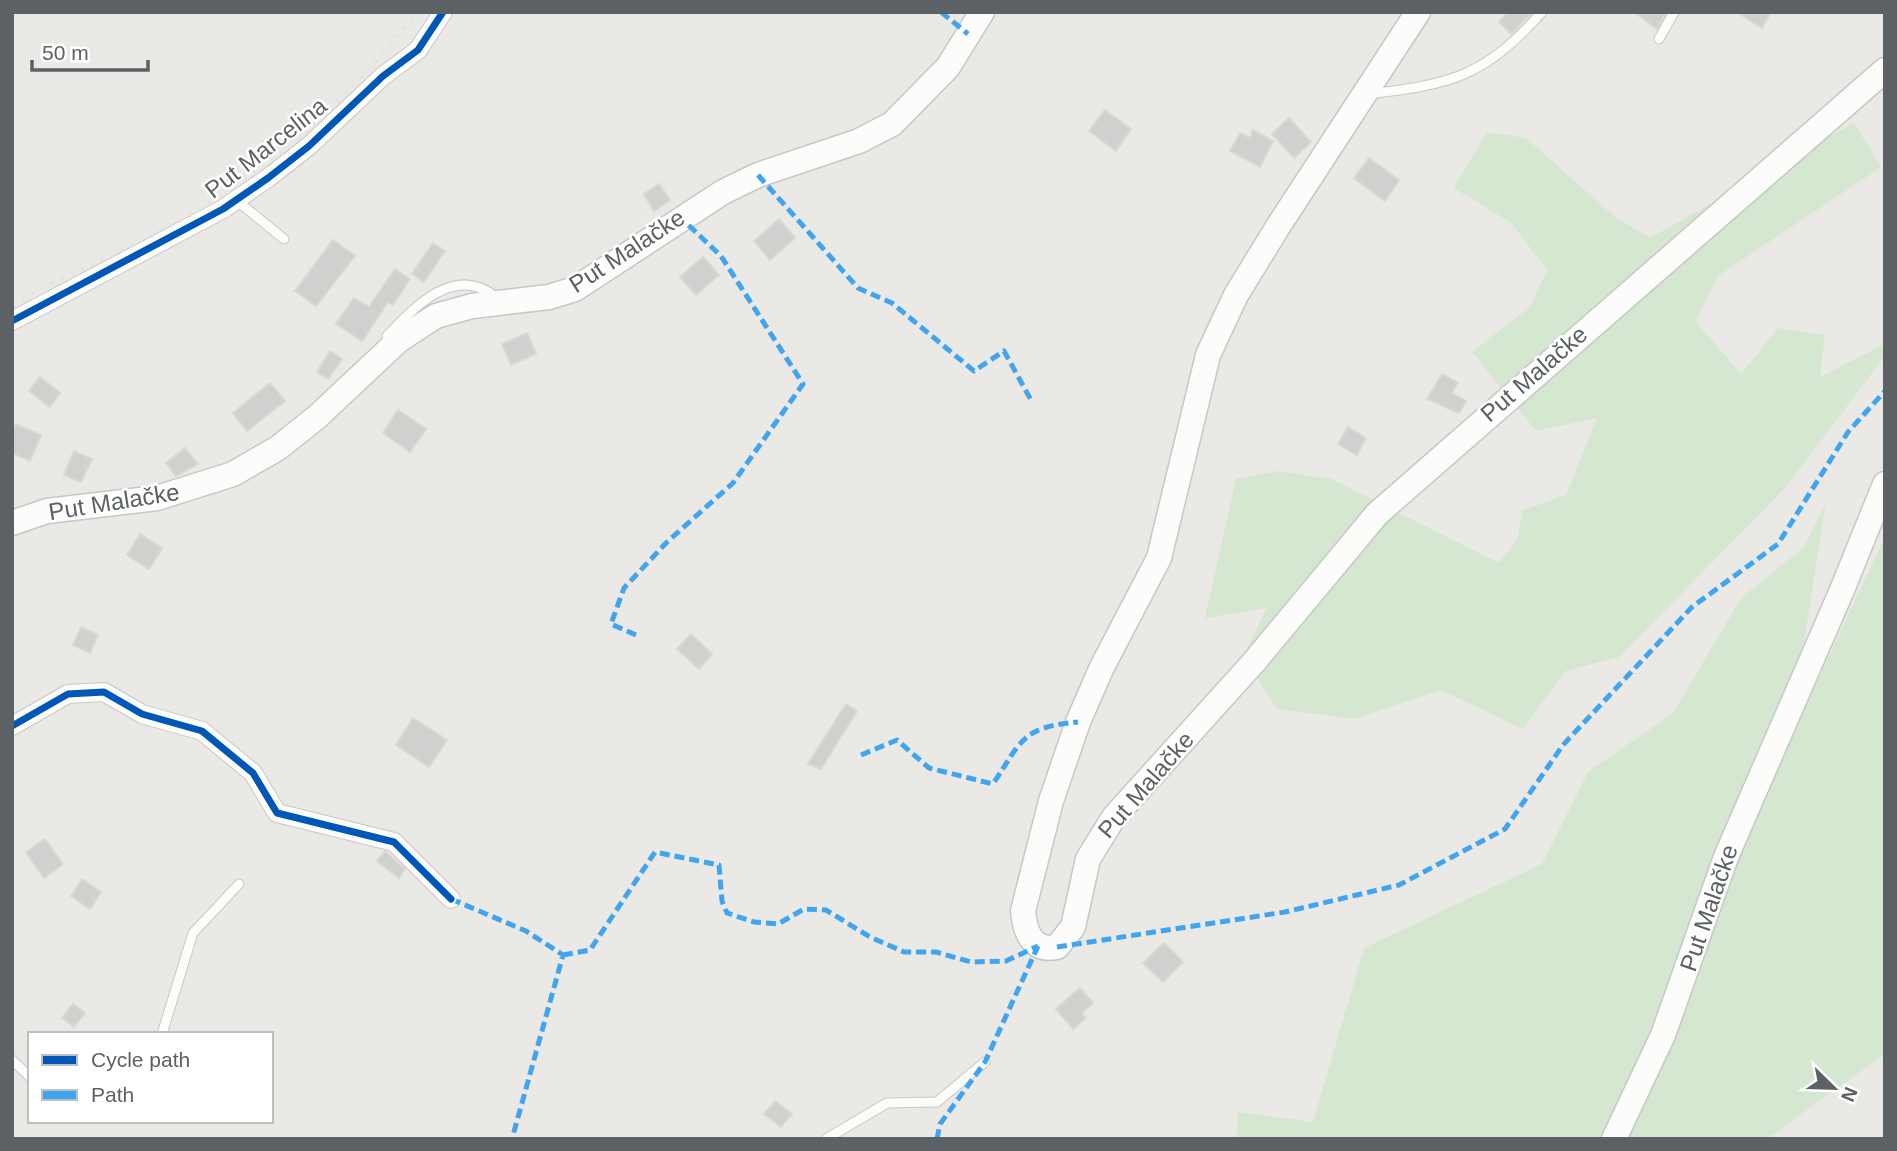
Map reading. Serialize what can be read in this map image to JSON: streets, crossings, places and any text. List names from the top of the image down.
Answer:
{
  "streets": {
    "main road": ["Put Malačke"],
    "street": ["Put Marcelina"]
  },
  "legend": ["Cycle path", "Path"],
  "scale_bar": "50 m",
  "north": "bottom right"
}
